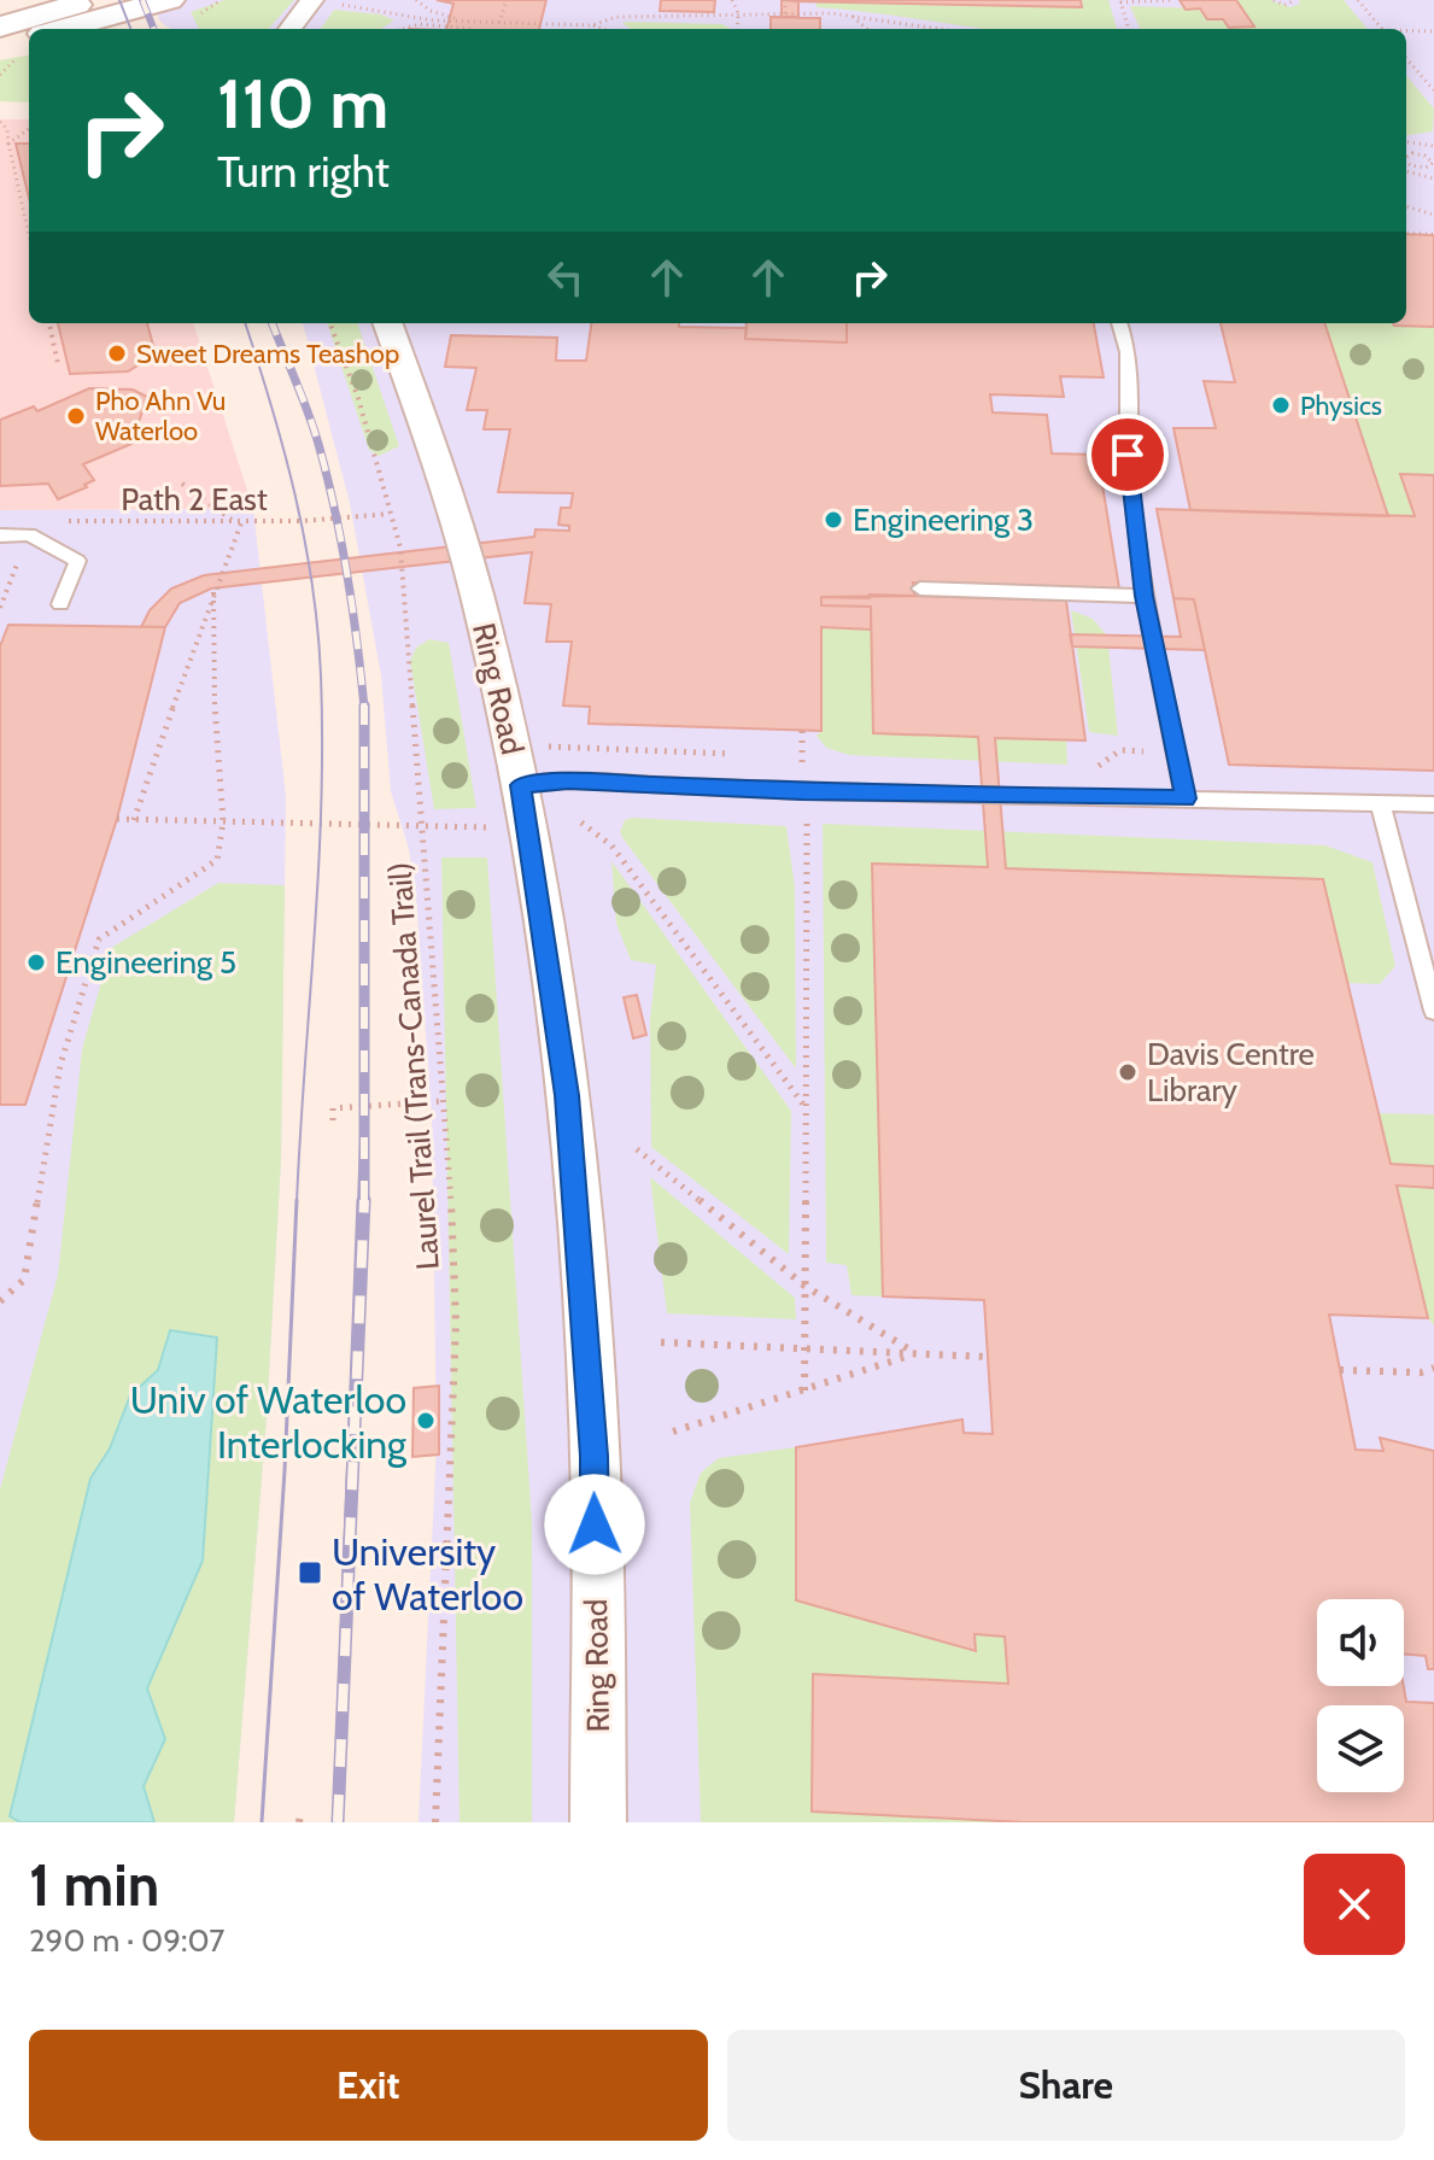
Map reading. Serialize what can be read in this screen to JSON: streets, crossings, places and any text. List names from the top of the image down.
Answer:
{
  "streets": {
    "street": ["Ring Road"],
    "path": ["Path 2 East", "Laurel Trail (Trans-Canada Trail)"]
  },
  "crossings": [
    ["Path 2 East", "Laurel Trail (Trans-Canada Trail)"]
  ],
  "places": {
    "other": [
      "Sweet Dreams Teashop",
      "Physics",
      "Pho Ahn Vu Waterloo",
      "Engineering 3",
      "Engineering 5",
      "Davis Centre Library",
      "Univ of Waterloo Interlocking"
    ],
    "transit": ["University of Waterloo"]
  },
  "page": {
    "turn": ["110 m", "Turn right"],
    "heading": ["1 min", "290 m · 09:07"],
    "buttons": ["Exit", "Share"]
  }
}
